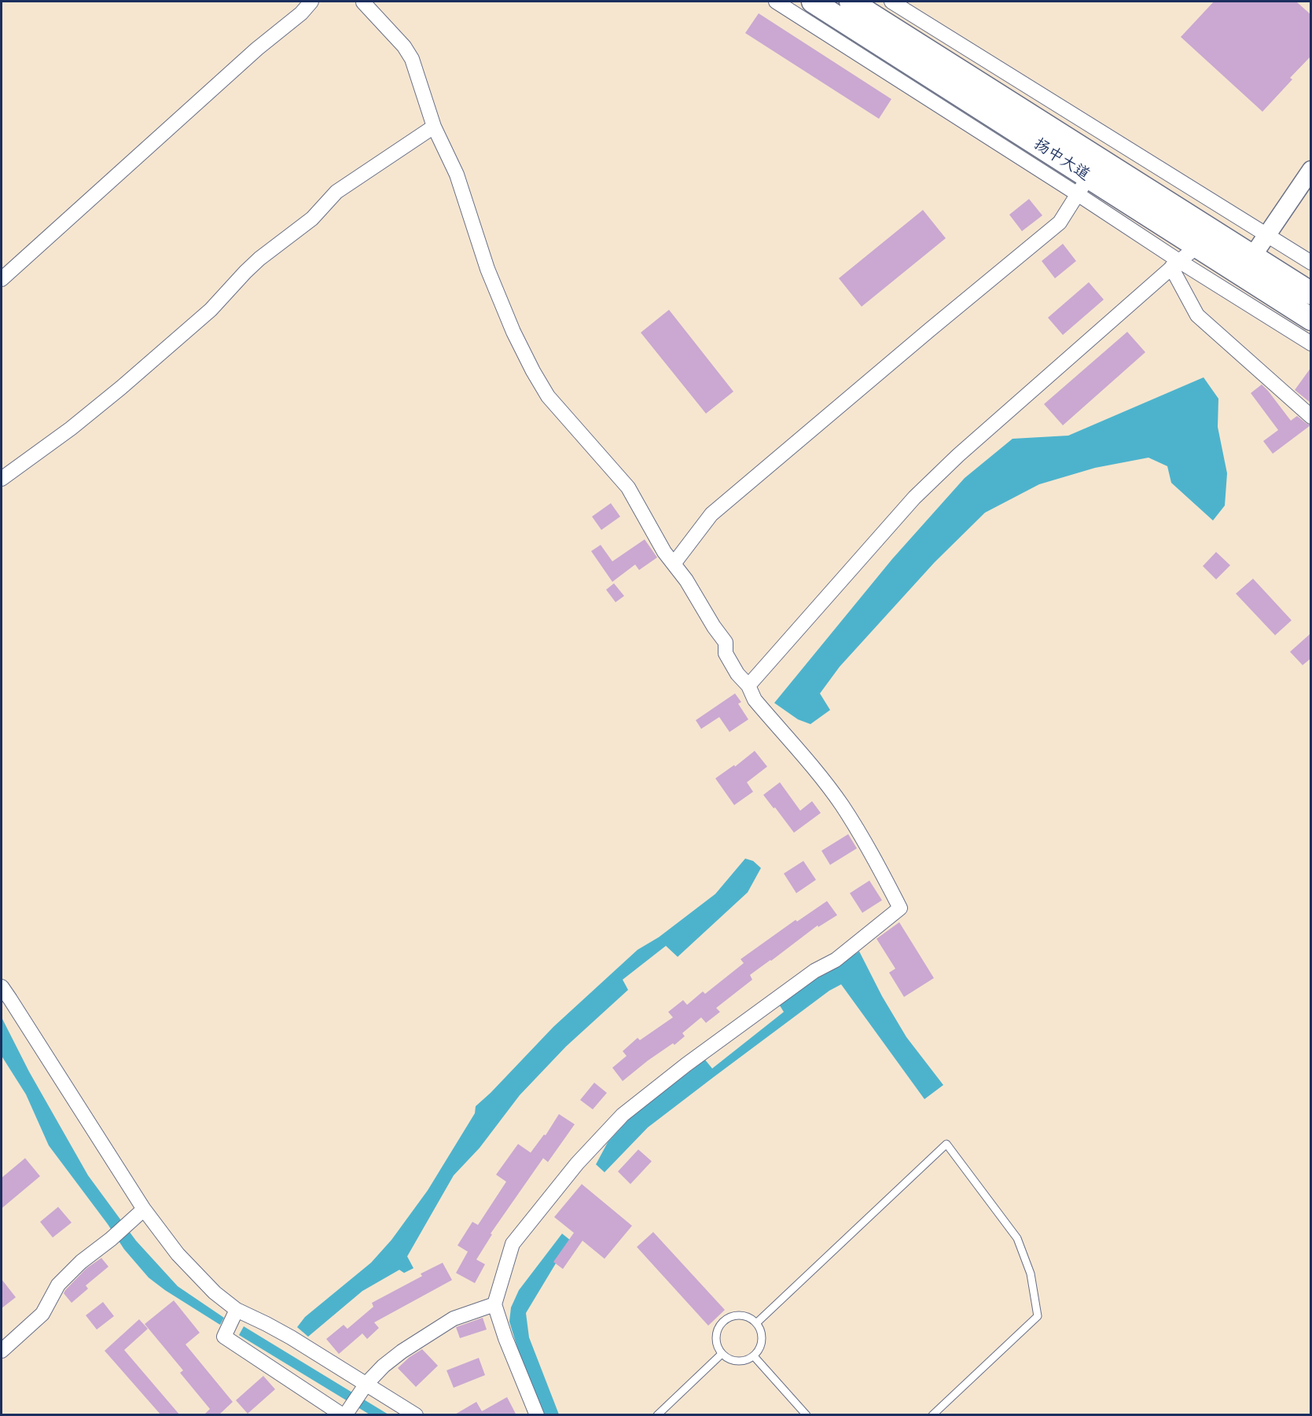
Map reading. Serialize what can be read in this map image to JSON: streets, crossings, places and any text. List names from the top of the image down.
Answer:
{
  "streets": {
    "main road": ["扬中大道"]
  }
}
